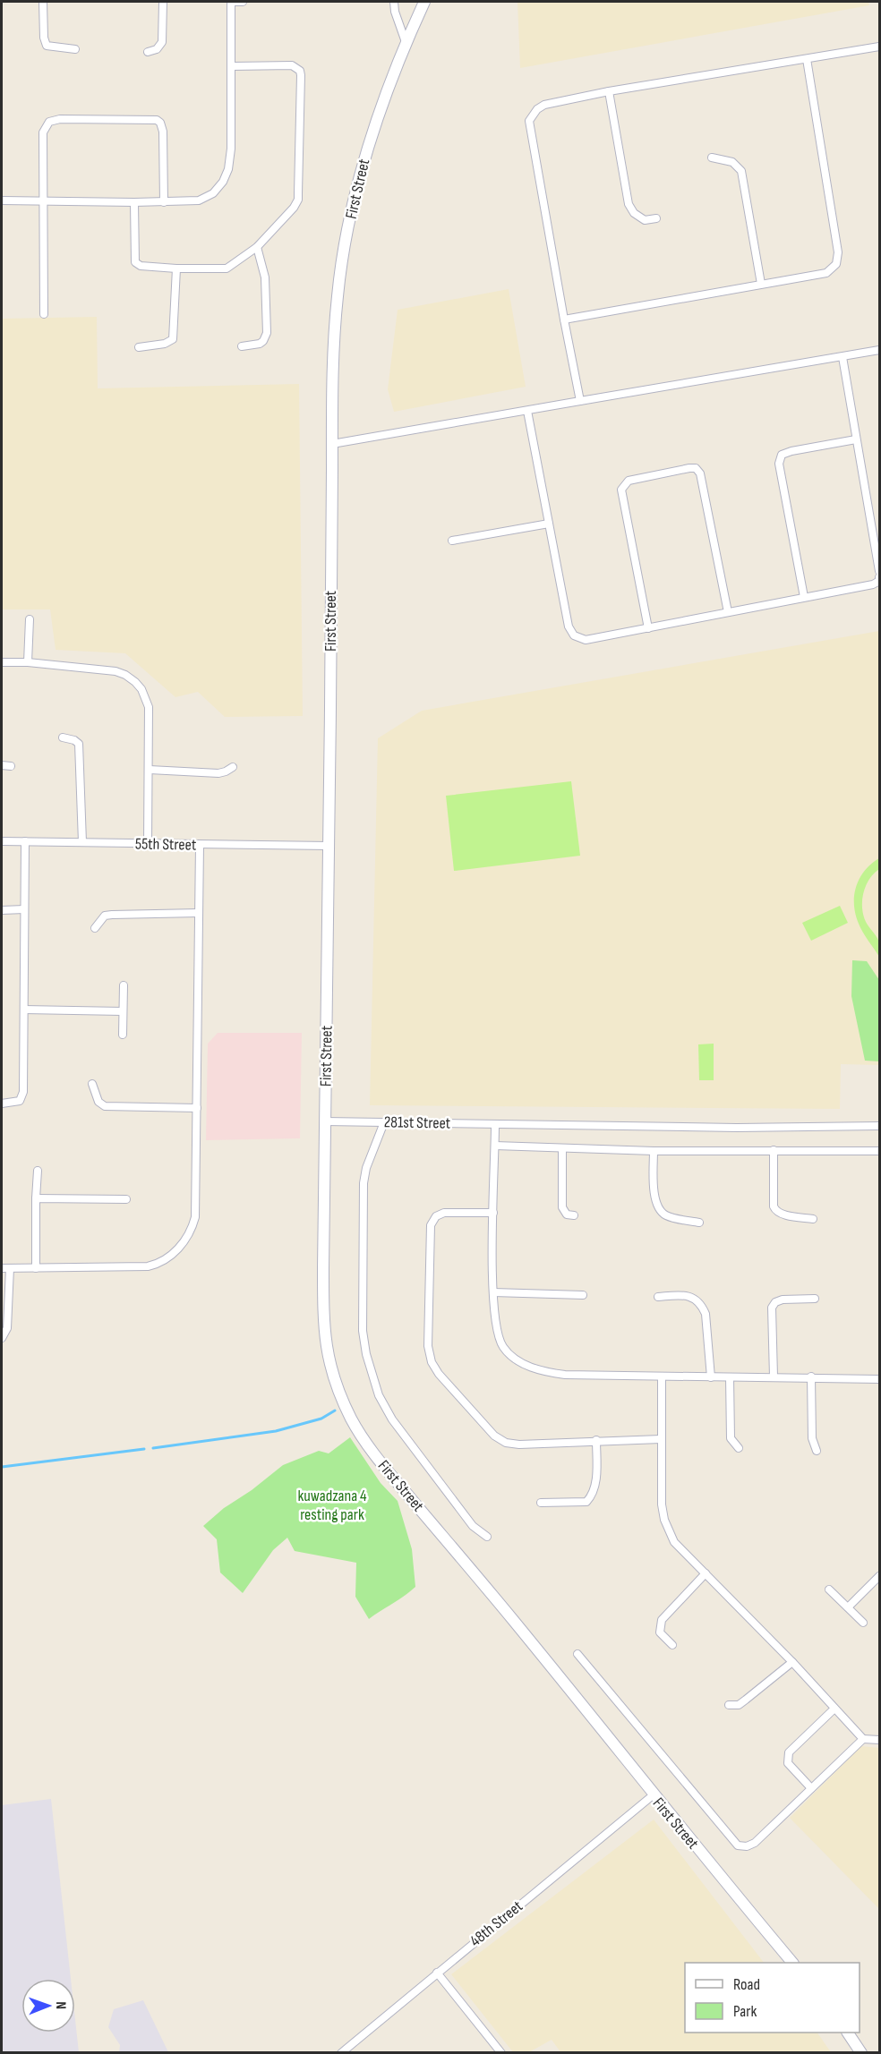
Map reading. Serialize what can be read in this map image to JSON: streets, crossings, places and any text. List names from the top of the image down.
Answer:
{
  "streets": {
    "street": [
      "First Street",
      "55th Street",
      "281st Street",
      "48th Street"
    ]
  },
  "crossings": [
    ["First Street", "55th Street"],
    ["First Street", "281st Street"],
    ["First Street", "48th Street"]
  ],
  "parks": ["kuwadzana 4 resting park"],
  "legend": ["Road", "Park"],
  "north": "right"
}
